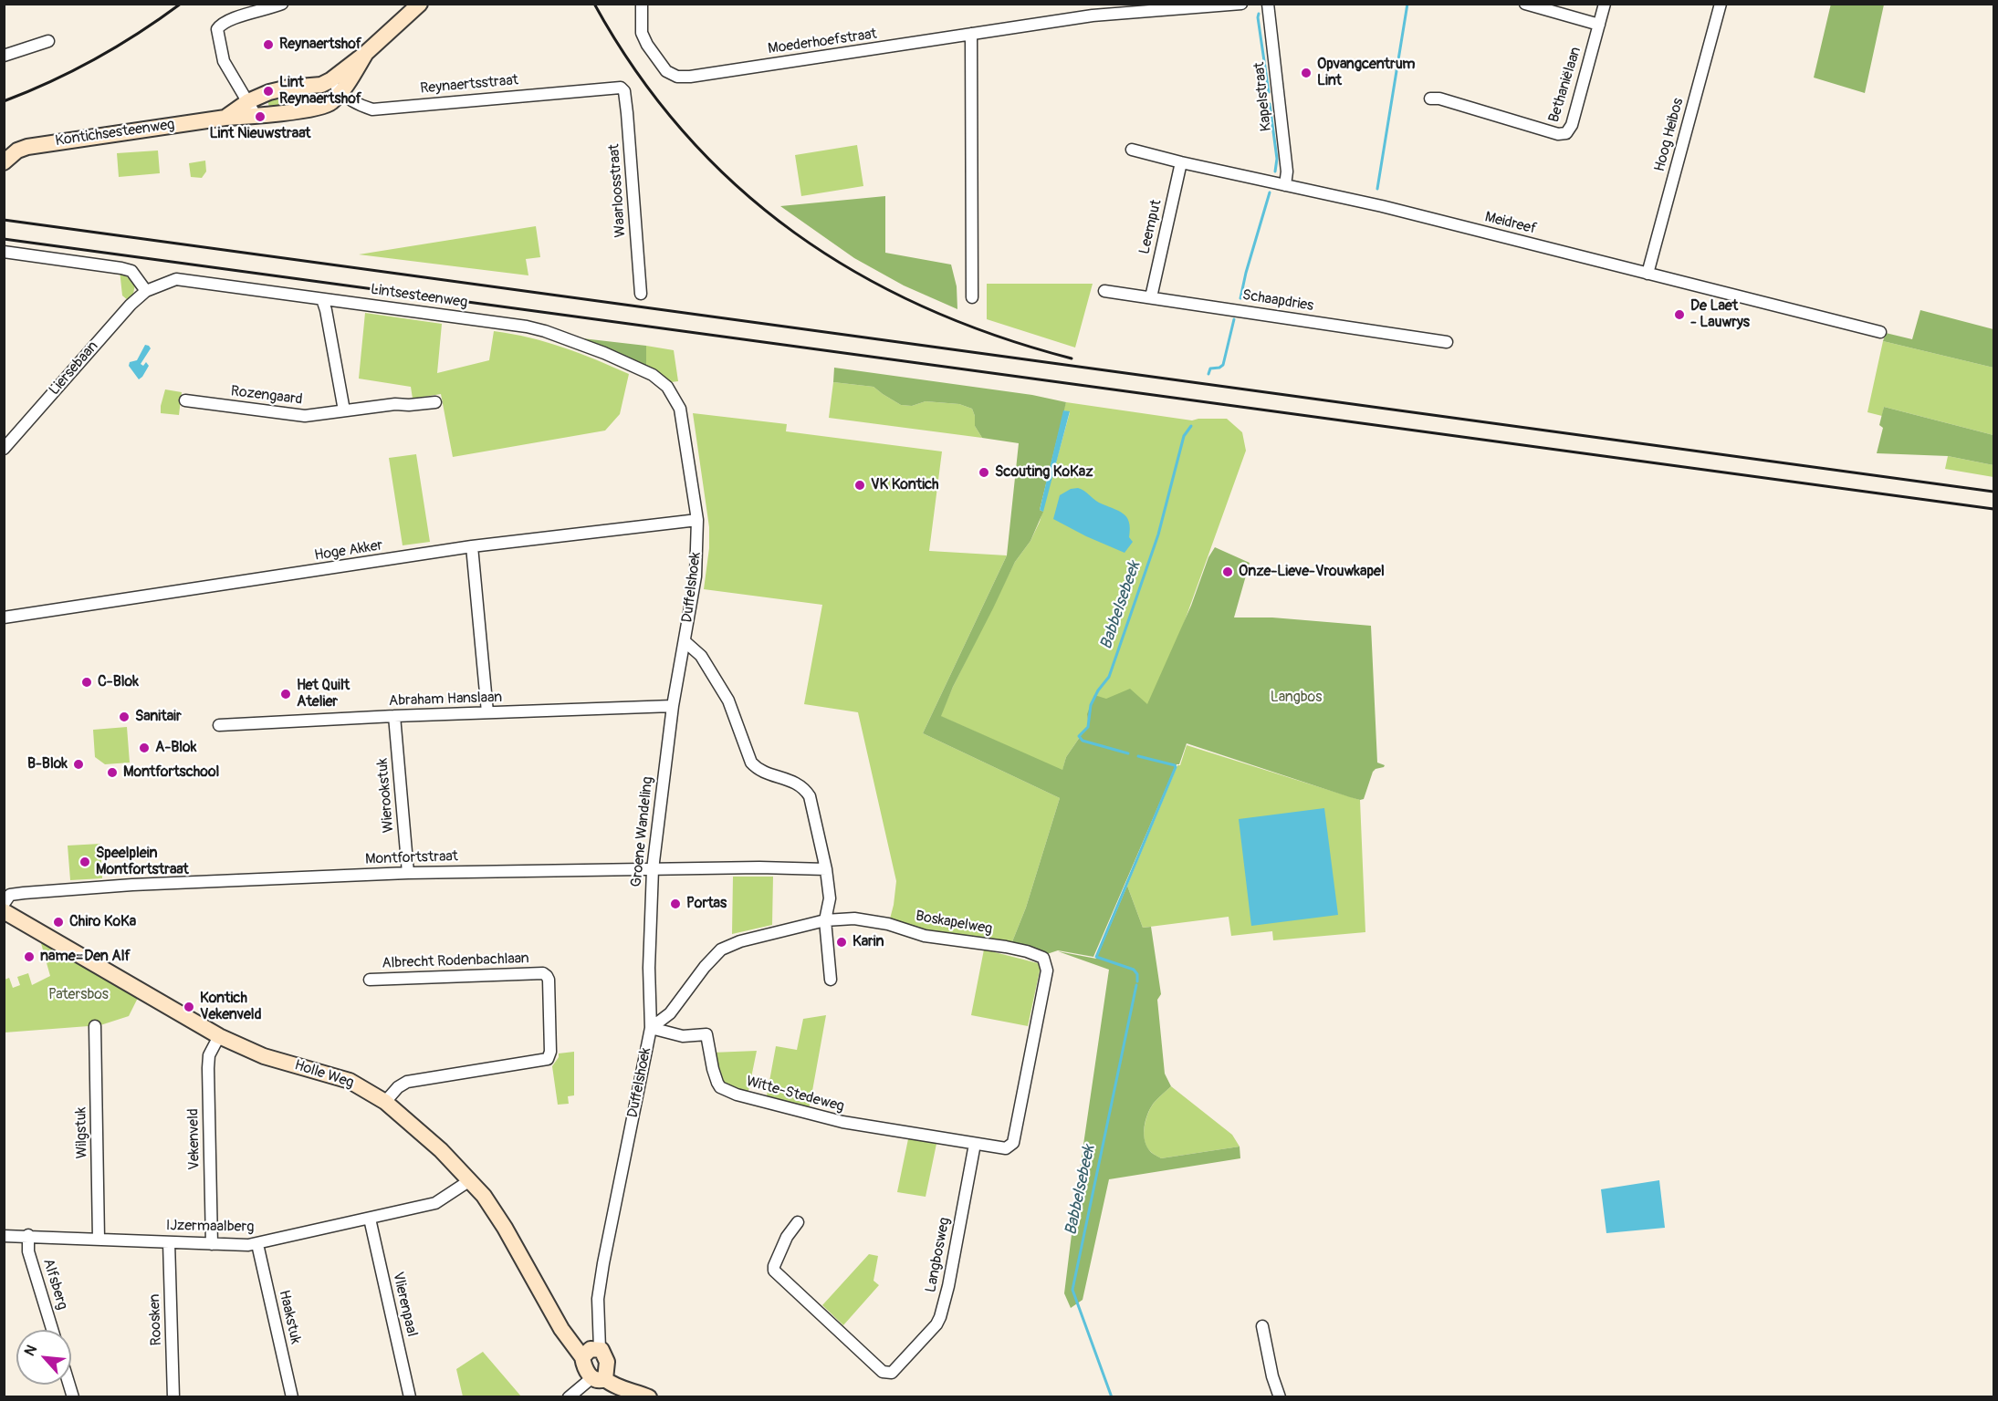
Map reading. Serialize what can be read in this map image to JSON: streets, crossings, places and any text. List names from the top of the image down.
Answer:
{
  "streets": {
    "street": [
      "Moederhoefstraat",
      "Reynaertsstraat",
      "Bethaniëlaan",
      "Kapelstraat",
      "Kontichsesteenweg",
      "Hoog Heibos",
      "Waarloosstraat",
      "Meidreef",
      "Leemput",
      "Lintsesteenweg",
      "Schaapdries",
      "Liersebaan",
      "Rozengaard",
      "Hoge Akker",
      "Duffelshoek",
      "Abraham Hanslaan",
      "Wierookstuk",
      "Groene Wandeling",
      "Montfortstraat",
      "Boskapelweg",
      "Albrecht Rodenbachlaan",
      "Holle Weg",
      "Witte-Stedeweg",
      "Wilgstuk",
      "Vekenveld",
      "IJzermaalberg",
      "Langbosweg",
      "Alfsberg",
      "Vlierenpaal",
      "Haakstuk",
      "Roosken"
    ]
  },
  "crossings": [
    ["Reynaertsstraat", "Kontichsesteenweg"],
    ["Reynaertsstraat", "Waarloosstraat"],
    ["Kapelstraat", "Meidreef"],
    ["Hoog Heibos", "Meidreef"],
    ["Meidreef", "Leemput"],
    ["Leemput", "Schaapdries"],
    ["Lintsesteenweg", "Liersebaan"],
    ["Lintsesteenweg", "Duffelshoek"],
    ["Hoge Akker", "Duffelshoek"],
    ["Duffelshoek", "Groene Wandeling"],
    ["Duffelshoek", "Montfortstraat"],
    ["Duffelshoek", "Boskapelweg"],
    ["Duffelshoek", "Witte-Stedeweg"],
    ["Abraham Hanslaan", "Wierookstuk"],
    ["Abraham Hanslaan", "Groene Wandeling"],
    ["Wierookstuk", "Montfortstraat"],
    ["Groene Wandeling", "Montfortstraat"],
    ["Groene Wandeling", "Witte-Stedeweg"],
    ["Boskapelweg", "Witte-Stedeweg"],
    ["Boskapelweg", "Langbosweg"],
    ["Albrecht Rodenbachlaan", "Holle Weg"],
    ["Holle Weg", "Vekenveld"],
    ["Holle Weg", "IJzermaalberg"],
    ["Witte-Stedeweg", "Langbosweg"],
    ["Wilgstuk", "IJzermaalberg"],
    ["Vekenveld", "IJzermaalberg"],
    ["IJzermaalberg", "Alfsberg"],
    ["IJzermaalberg", "Vlierenpaal"],
    ["IJzermaalberg", "Haakstuk"],
    ["IJzermaalberg", "Roosken"]
  ],
  "water": ["Babbelsebeek"],
  "parks": ["Langbos", "Patersbos"],
  "places": [
    "Reynaertshof",
    "Opvangcentrum Lint",
    "Lint Reynaertshof",
    "Lint Nieuwstraat",
    "De Laet - Lauwrys",
    "Scouting KoKaz",
    "VK Kontich",
    "Onze-Lieve-Vrouwkapel",
    "C-Blok",
    "Het Quilt Atelier",
    "Sanitair",
    "A-Blok",
    "B-Blok",
    "Montfortschool",
    "Speelplein Montfortstraat",
    "Portas",
    "Chiro KoKa",
    "Karin",
    "name=Den Alf",
    "Kontich Vekenveld"
  ],
  "north": "top left"
}
